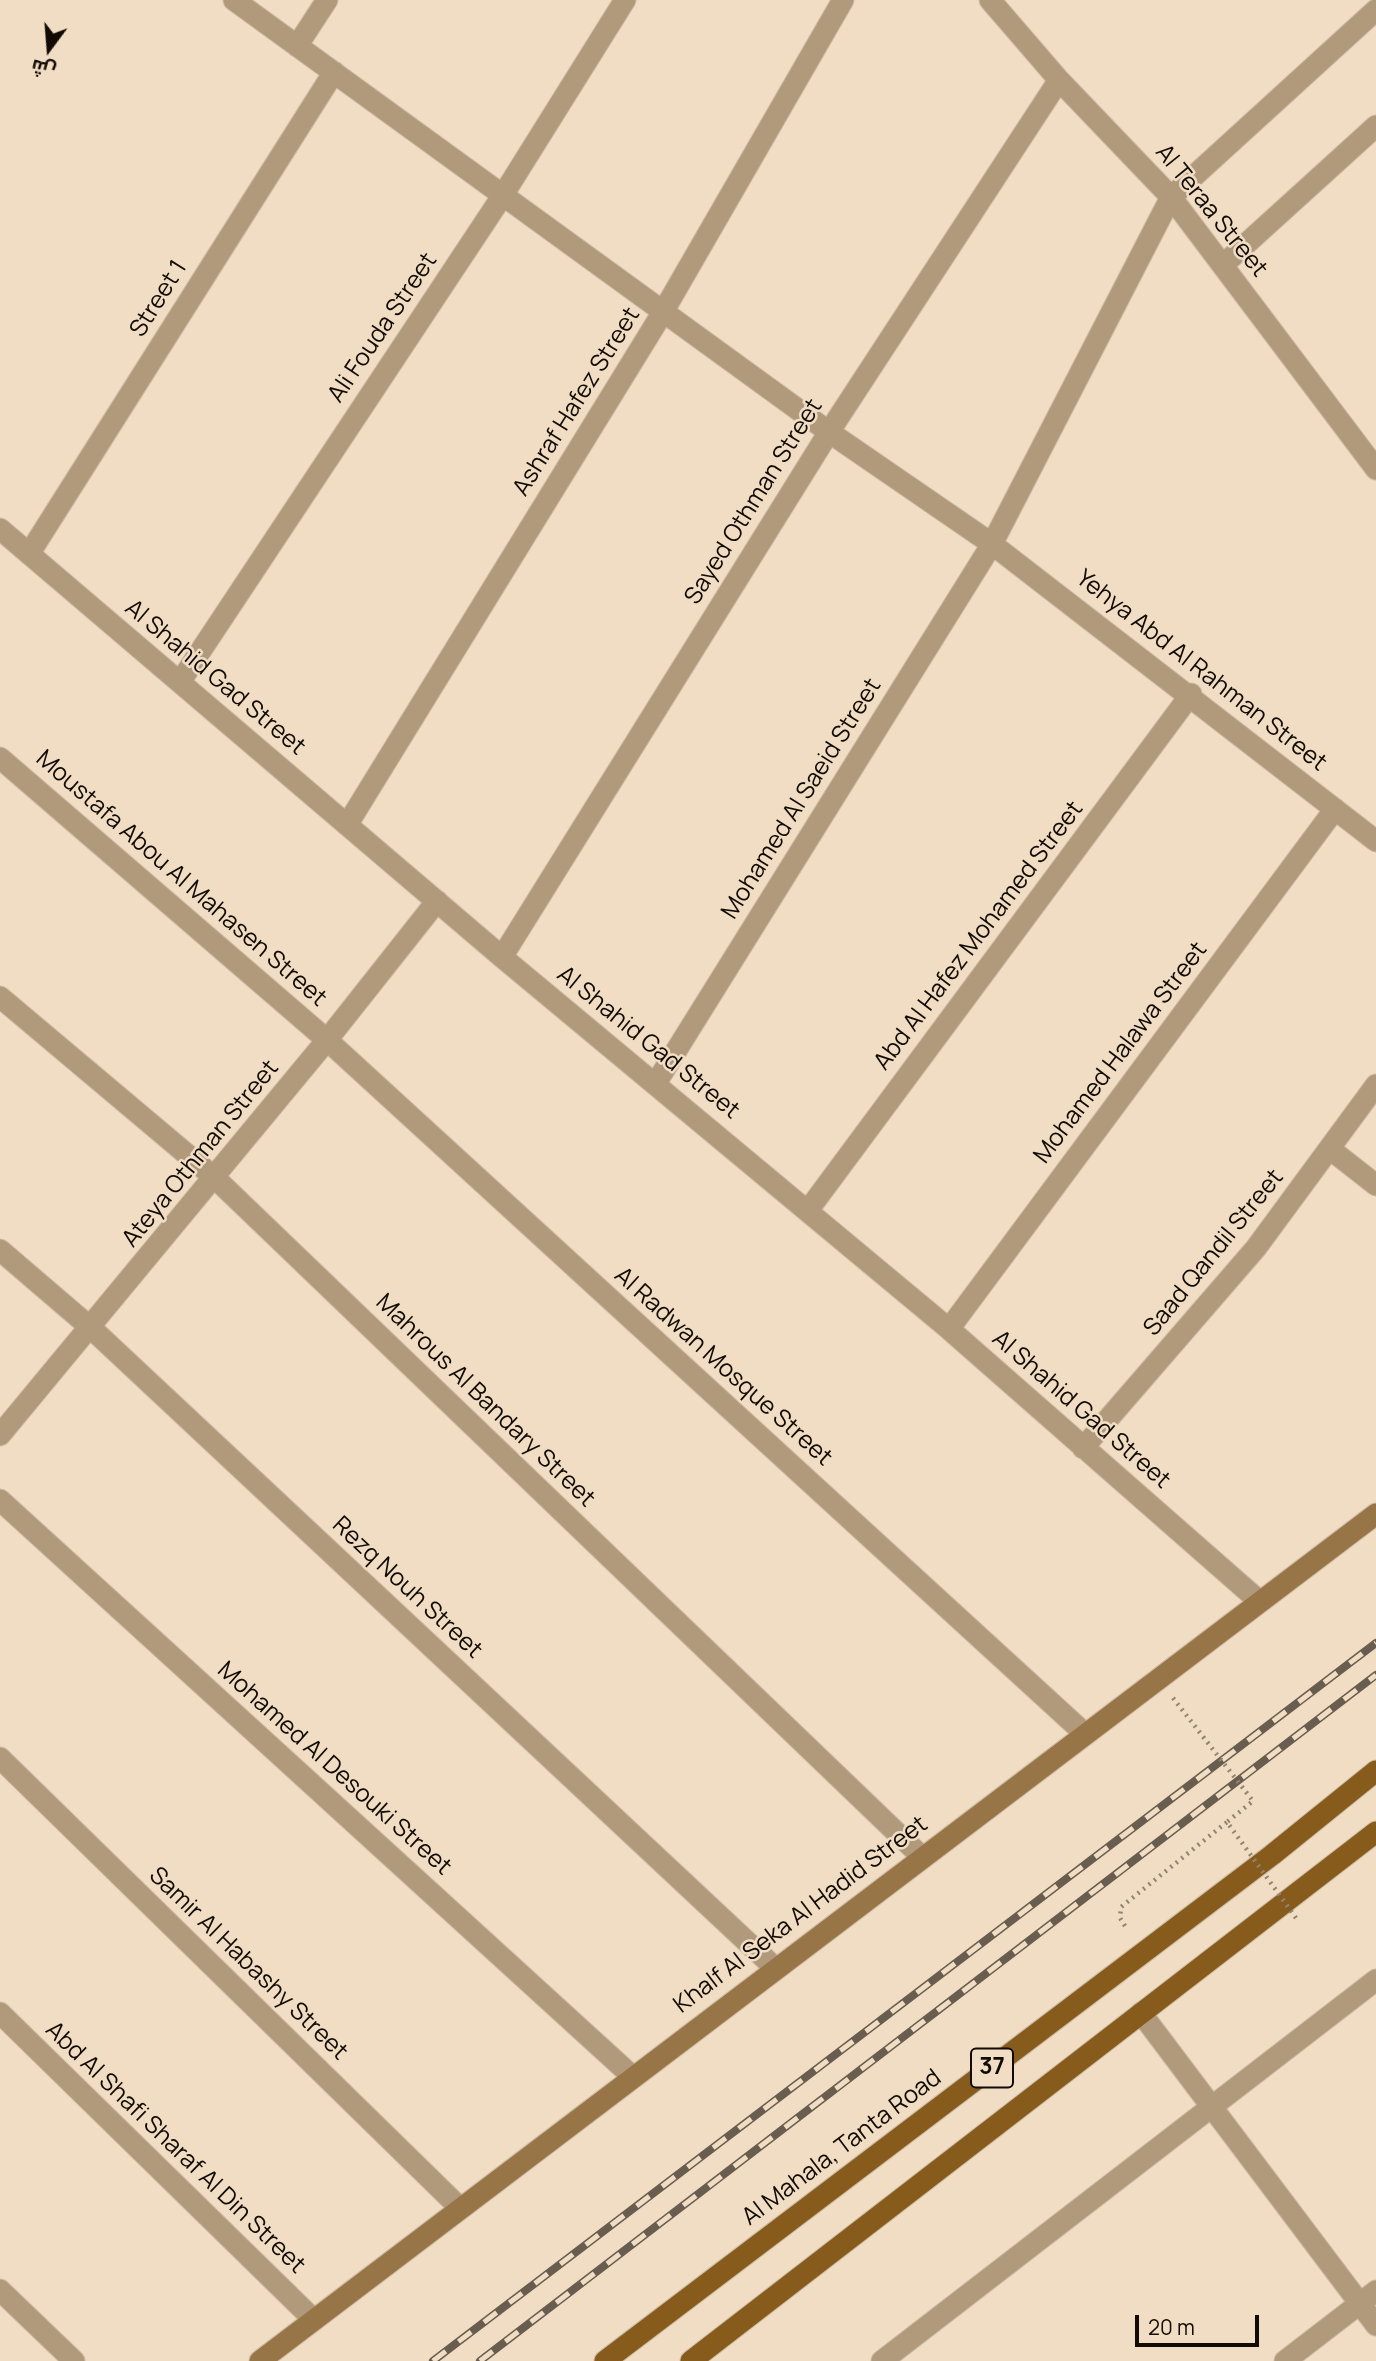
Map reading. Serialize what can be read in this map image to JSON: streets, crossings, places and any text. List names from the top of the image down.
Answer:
{
  "streets": {
    "main road": ["37", "Al Mahala, Tanta Road"],
    "street": [
      "Al Teraa Street",
      "Street 1",
      "Ali Fouda Street",
      "Ashraf Hafez Street",
      "Sayed Othman Street",
      "Yehya Abd Al Rahman Street",
      "Al Shahid Gad Street",
      "Mohamed Al Saeid Street",
      "Moustafa Abou Al Mahasen Street",
      "Abd Al Hafez Mohamed Street",
      "Mohamed Halawa Street",
      "Ateya Othman Street",
      "Saad Qandil Street",
      "Al Radwan Mosque Street",
      "Mahrous Al Bandary Street",
      "Rezq Nouh Street",
      "Mohamed Al Desouki Street",
      "Khalf Al Seka Al Hadid Street",
      "Samir Al Habashy Street",
      "Abd Al Shafi Sharaf Al Din Street"
    ]
  },
  "crossings": [
    ["Al Teraa Street", "Sayed Othman Street"],
    ["Al Teraa Street", "Mohamed Al Saeid Street"],
    ["Street 1", "Yehya Abd Al Rahman Street"],
    ["Street 1", "Al Shahid Gad Street"],
    ["Ali Fouda Street", "Yehya Abd Al Rahman Street"],
    ["Ali Fouda Street", "Al Shahid Gad Street"],
    ["Ashraf Hafez Street", "Yehya Abd Al Rahman Street"],
    ["Ashraf Hafez Street", "Al Shahid Gad Street"],
    ["Sayed Othman Street", "Yehya Abd Al Rahman Street"],
    ["Sayed Othman Street", "Al Shahid Gad Street"],
    ["Yehya Abd Al Rahman Street", "Mohamed Al Saeid Street"],
    ["Yehya Abd Al Rahman Street", "Abd Al Hafez Mohamed Street"],
    ["Yehya Abd Al Rahman Street", "Mohamed Halawa Street"],
    ["Al Shahid Gad Street", "Mohamed Al Saeid Street"],
    ["Al Shahid Gad Street", "Abd Al Hafez Mohamed Street"],
    ["Al Shahid Gad Street", "Mohamed Halawa Street"],
    ["Al Shahid Gad Street", "Ateya Othman Street"],
    ["Al Shahid Gad Street", "Saad Qandil Street"],
    ["Al Shahid Gad Street", "Khalf Al Seka Al Hadid Street"],
    ["Moustafa Abou Al Mahasen Street", "Ateya Othman Street"],
    ["Moustafa Abou Al Mahasen Street", "Al Radwan Mosque Street"],
    ["Ateya Othman Street", "Al Radwan Mosque Street"],
    ["Ateya Othman Street", "Mahrous Al Bandary Street"],
    ["Ateya Othman Street", "Rezq Nouh Street"],
    ["Al Radwan Mosque Street", "Khalf Al Seka Al Hadid Street"],
    ["Mahrous Al Bandary Street", "Khalf Al Seka Al Hadid Street"],
    ["Rezq Nouh Street", "Khalf Al Seka Al Hadid Street"],
    ["Mohamed Al Desouki Street", "Khalf Al Seka Al Hadid Street"],
    ["Khalf Al Seka Al Hadid Street", "Samir Al Habashy Street"],
    ["Khalf Al Seka Al Hadid Street", "Abd Al Shafi Sharaf Al Din Street"]
  ],
  "scale_bar": "20 m",
  "north": "bottom"
}
